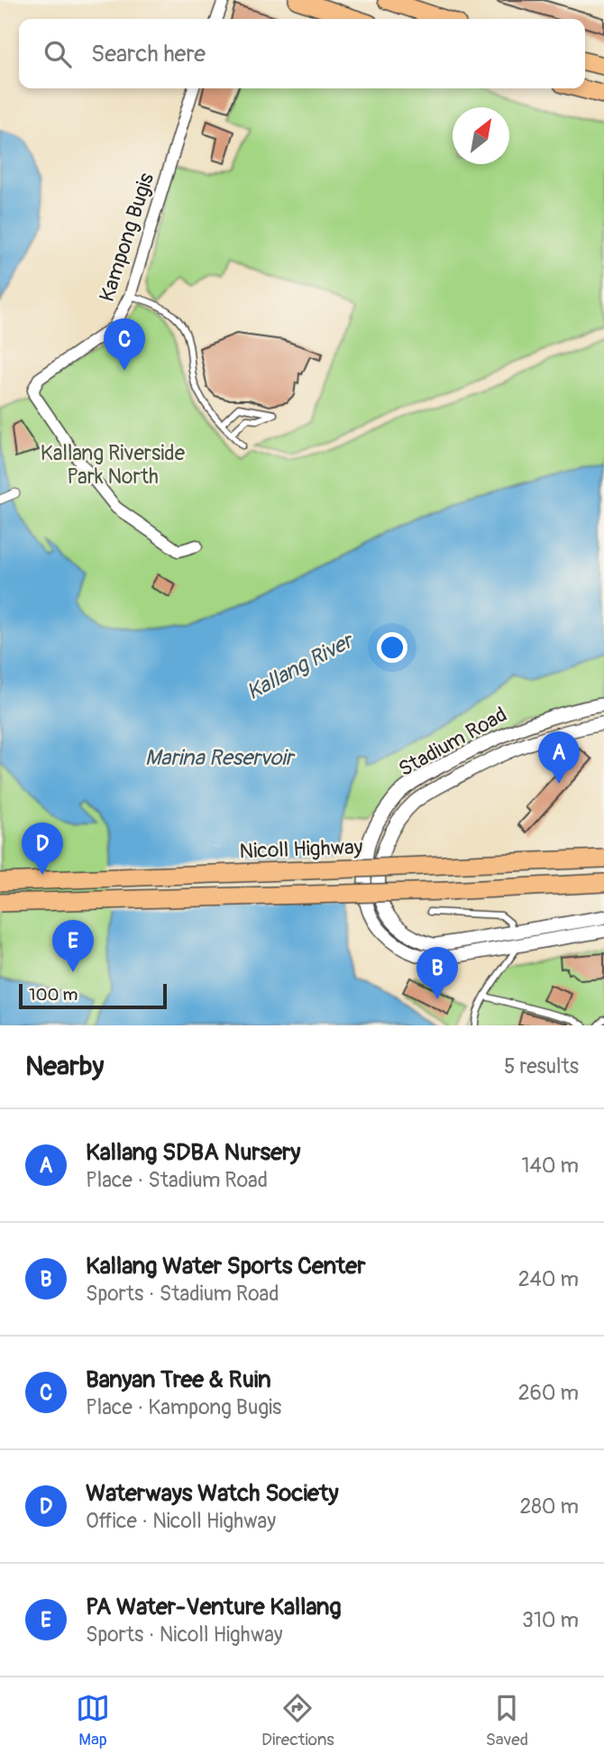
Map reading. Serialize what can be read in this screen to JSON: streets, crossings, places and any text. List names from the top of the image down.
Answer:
{
  "streets": {
    "main road": ["Nicoll Highway"],
    "street": ["Kampong Bugis", "Stadium Road"]
  },
  "water": ["Kallang River", "Marina Reservoir"],
  "parks": ["Kallang Riverside Park North"],
  "scale_bar": "100 m",
  "north": "top right",
  "page": {
    "search": "Search here",
    "pins": [
      "C",
      "A",
      "D",
      "E",
      "B"
    ],
    "scale": "100 m",
    "heading": ["Nearby", "5 results"],
    "list": [
      {
        "mark": "A",
        "name": "Kallang SDBA Nursery",
        "note": "Place · Stadium Road",
        "value": "140 m"
      },
      {
        "mark": "B",
        "name": "Kallang Water Sports Center",
        "note": "Sports · Stadium Road",
        "value": "240 m"
      },
      {
        "mark": "C",
        "name": "Banyan Tree & Ruin",
        "note": "Place · Kampong Bugis",
        "value": "260 m"
      },
      {
        "mark": "D",
        "name": "Waterways Watch Society",
        "note": "Office · Nicoll Highway",
        "value": "280 m"
      },
      {
        "mark": "E",
        "name": "PA Water-Venture Kallang",
        "note": "Sports · Nicoll Highway",
        "value": "310 m"
      }
    ],
    "nav": ["Map", "Directions", "Saved"]
  }
}
